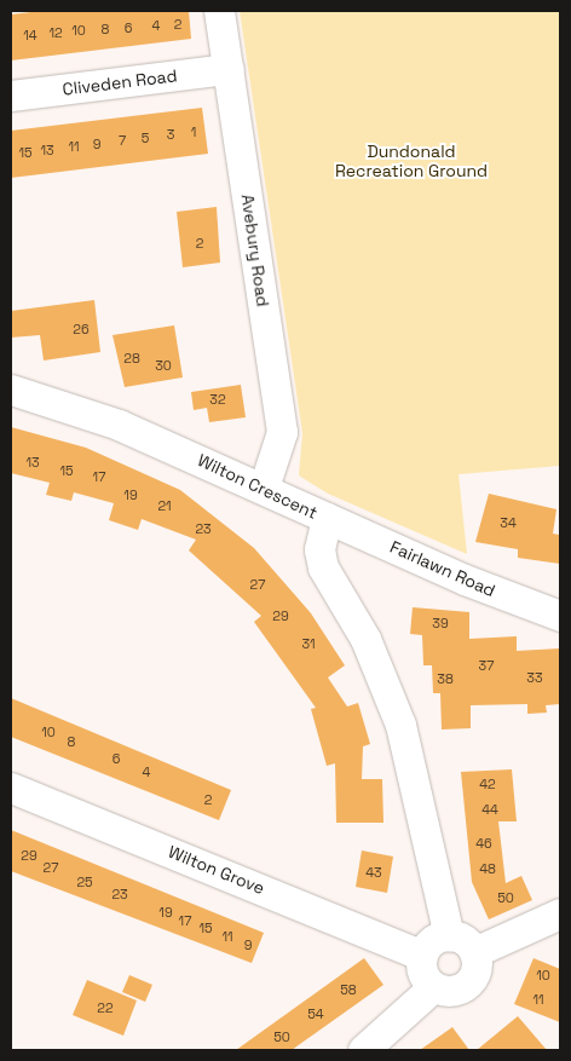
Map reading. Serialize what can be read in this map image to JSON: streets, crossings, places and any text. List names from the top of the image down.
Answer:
{
  "streets": {
    "street": [
      "Cliveden Road",
      "Avebury Road",
      "Wilton Crescent",
      "Fairlawn Road",
      "Wilton Grove"
    ]
  },
  "crossings": [
    ["Cliveden Road", "Avebury Road"],
    ["Avebury Road", "Wilton Crescent"],
    ["Wilton Crescent", "Fairlawn Road"],
    ["Wilton Crescent", "Wilton Grove"]
  ],
  "parks": ["Dundonald Recreation Ground"],
  "house_numbers": [
    "2",
    "4",
    "6",
    "8",
    "10",
    "12",
    "14",
    "1",
    "3",
    "5",
    "7",
    "9",
    "11",
    "13",
    "15",
    "2",
    "26",
    "28",
    "30",
    "32",
    "13",
    "15",
    "17",
    "19",
    "21",
    "34",
    "23",
    "27",
    "29",
    "39",
    "31",
    "37",
    "33",
    "38",
    "10",
    "8",
    "6",
    "4",
    "42",
    "2",
    "44",
    "46",
    "29",
    "27",
    "48",
    "43",
    "25",
    "23",
    "50",
    "19",
    "17",
    "15",
    "11",
    "9",
    "10",
    "58",
    "11",
    "22",
    "54",
    "50"
  ]
}
